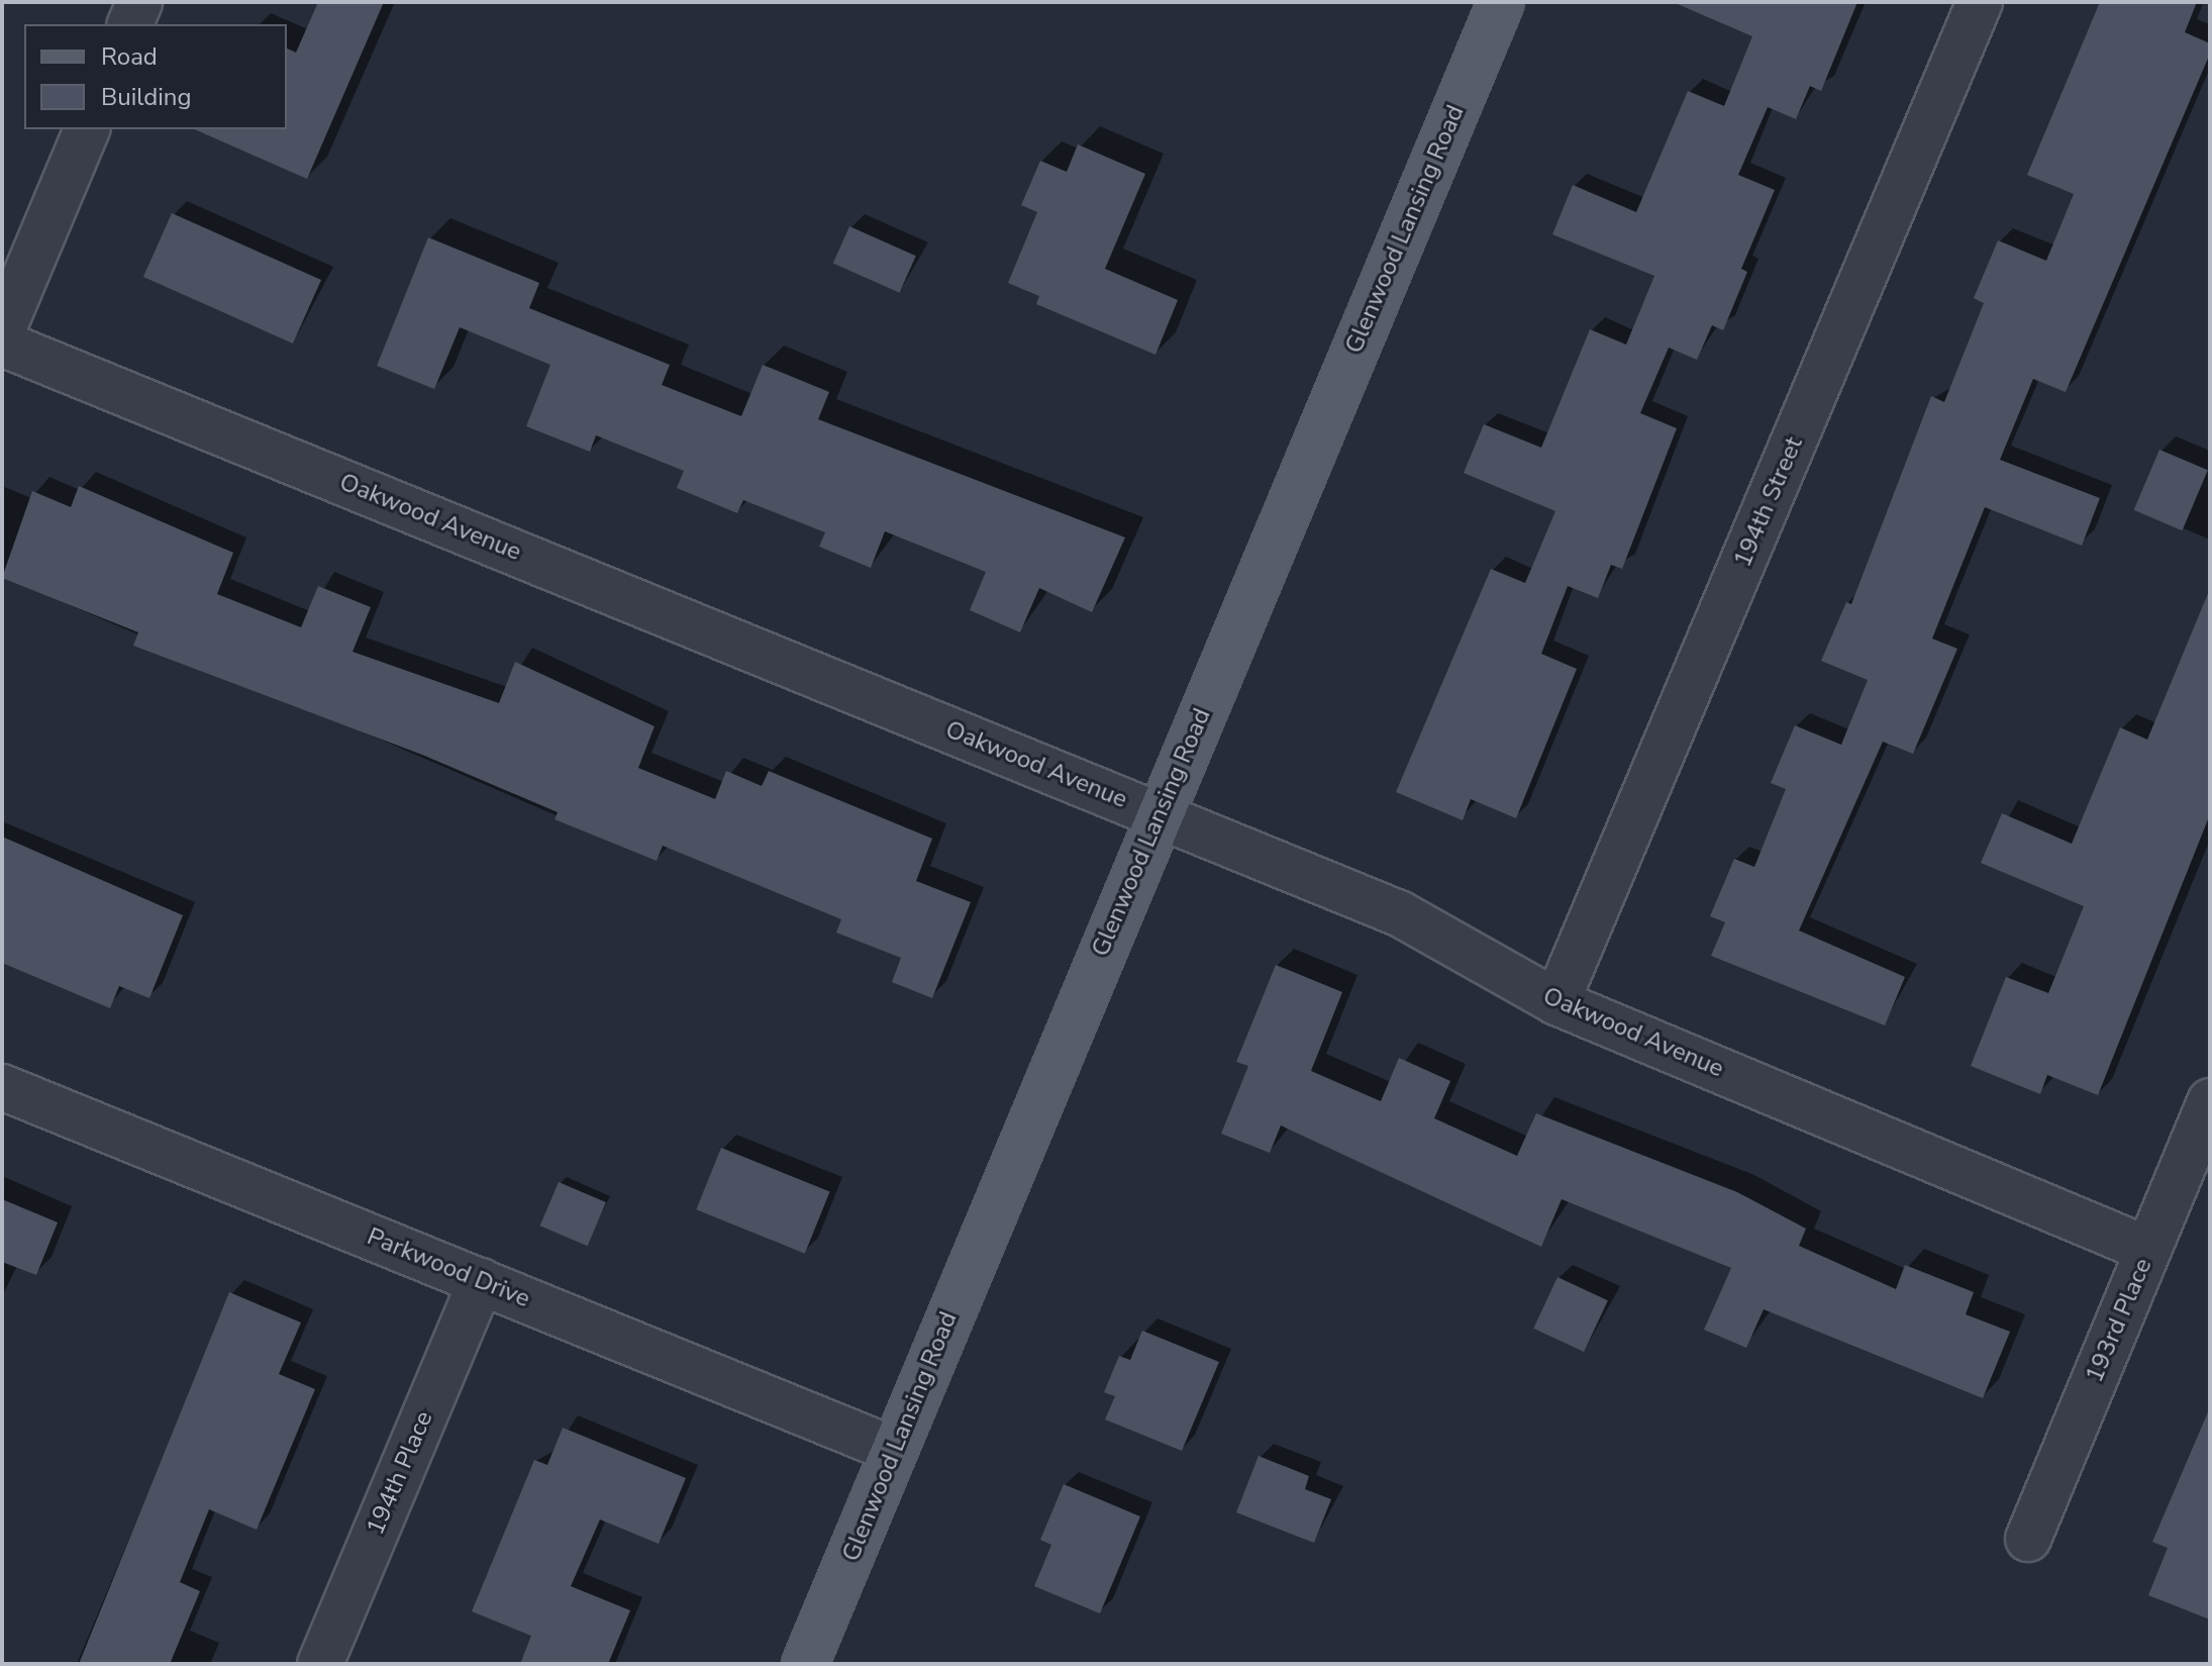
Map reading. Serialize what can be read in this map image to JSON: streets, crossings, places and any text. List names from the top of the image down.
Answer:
{
  "streets": {
    "main road": ["Glenwood Lansing Road"],
    "street": [
      "194th Street",
      "Oakwood Avenue",
      "Parkwood Drive",
      "193rd Place",
      "194th Place"
    ]
  },
  "crossings": [
    ["Glenwood Lansing Road", "Oakwood Avenue"],
    ["Glenwood Lansing Road", "Parkwood Drive"],
    ["194th Street", "Oakwood Avenue"],
    ["Oakwood Avenue", "193rd Place"],
    ["Parkwood Drive", "194th Place"]
  ],
  "legend": ["Road", "Building"]
}
